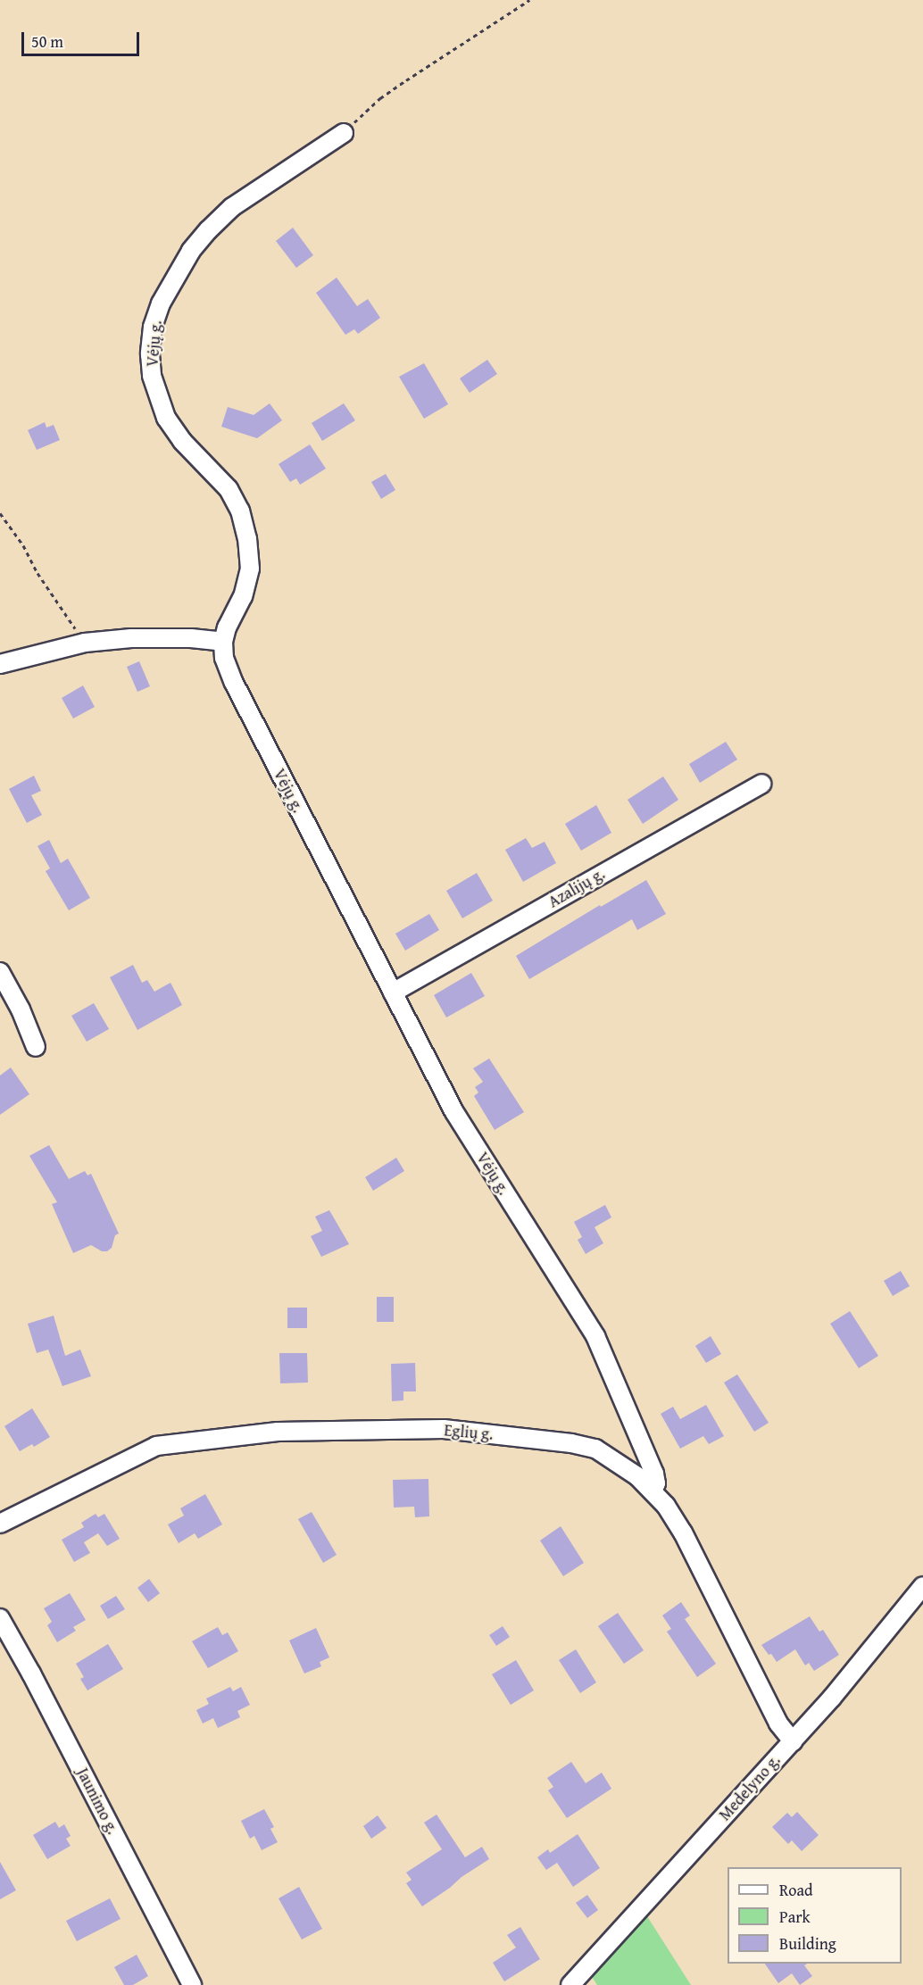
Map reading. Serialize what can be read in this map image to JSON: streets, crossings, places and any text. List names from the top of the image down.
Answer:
{
  "streets": {
    "street": [
      "Vėjų g.",
      "Azalijų g.",
      "Eglių g.",
      "Medelyno g.",
      "Jaunimo g."
    ]
  },
  "crossings": [
    ["Vėjų g.", "Azalijų g."],
    ["Vėjų g.", "Eglių g."],
    ["Eglių g.", "Medelyno g."]
  ],
  "legend": ["Road", "Park", "Building"],
  "scale_bar": "50 m"
}
